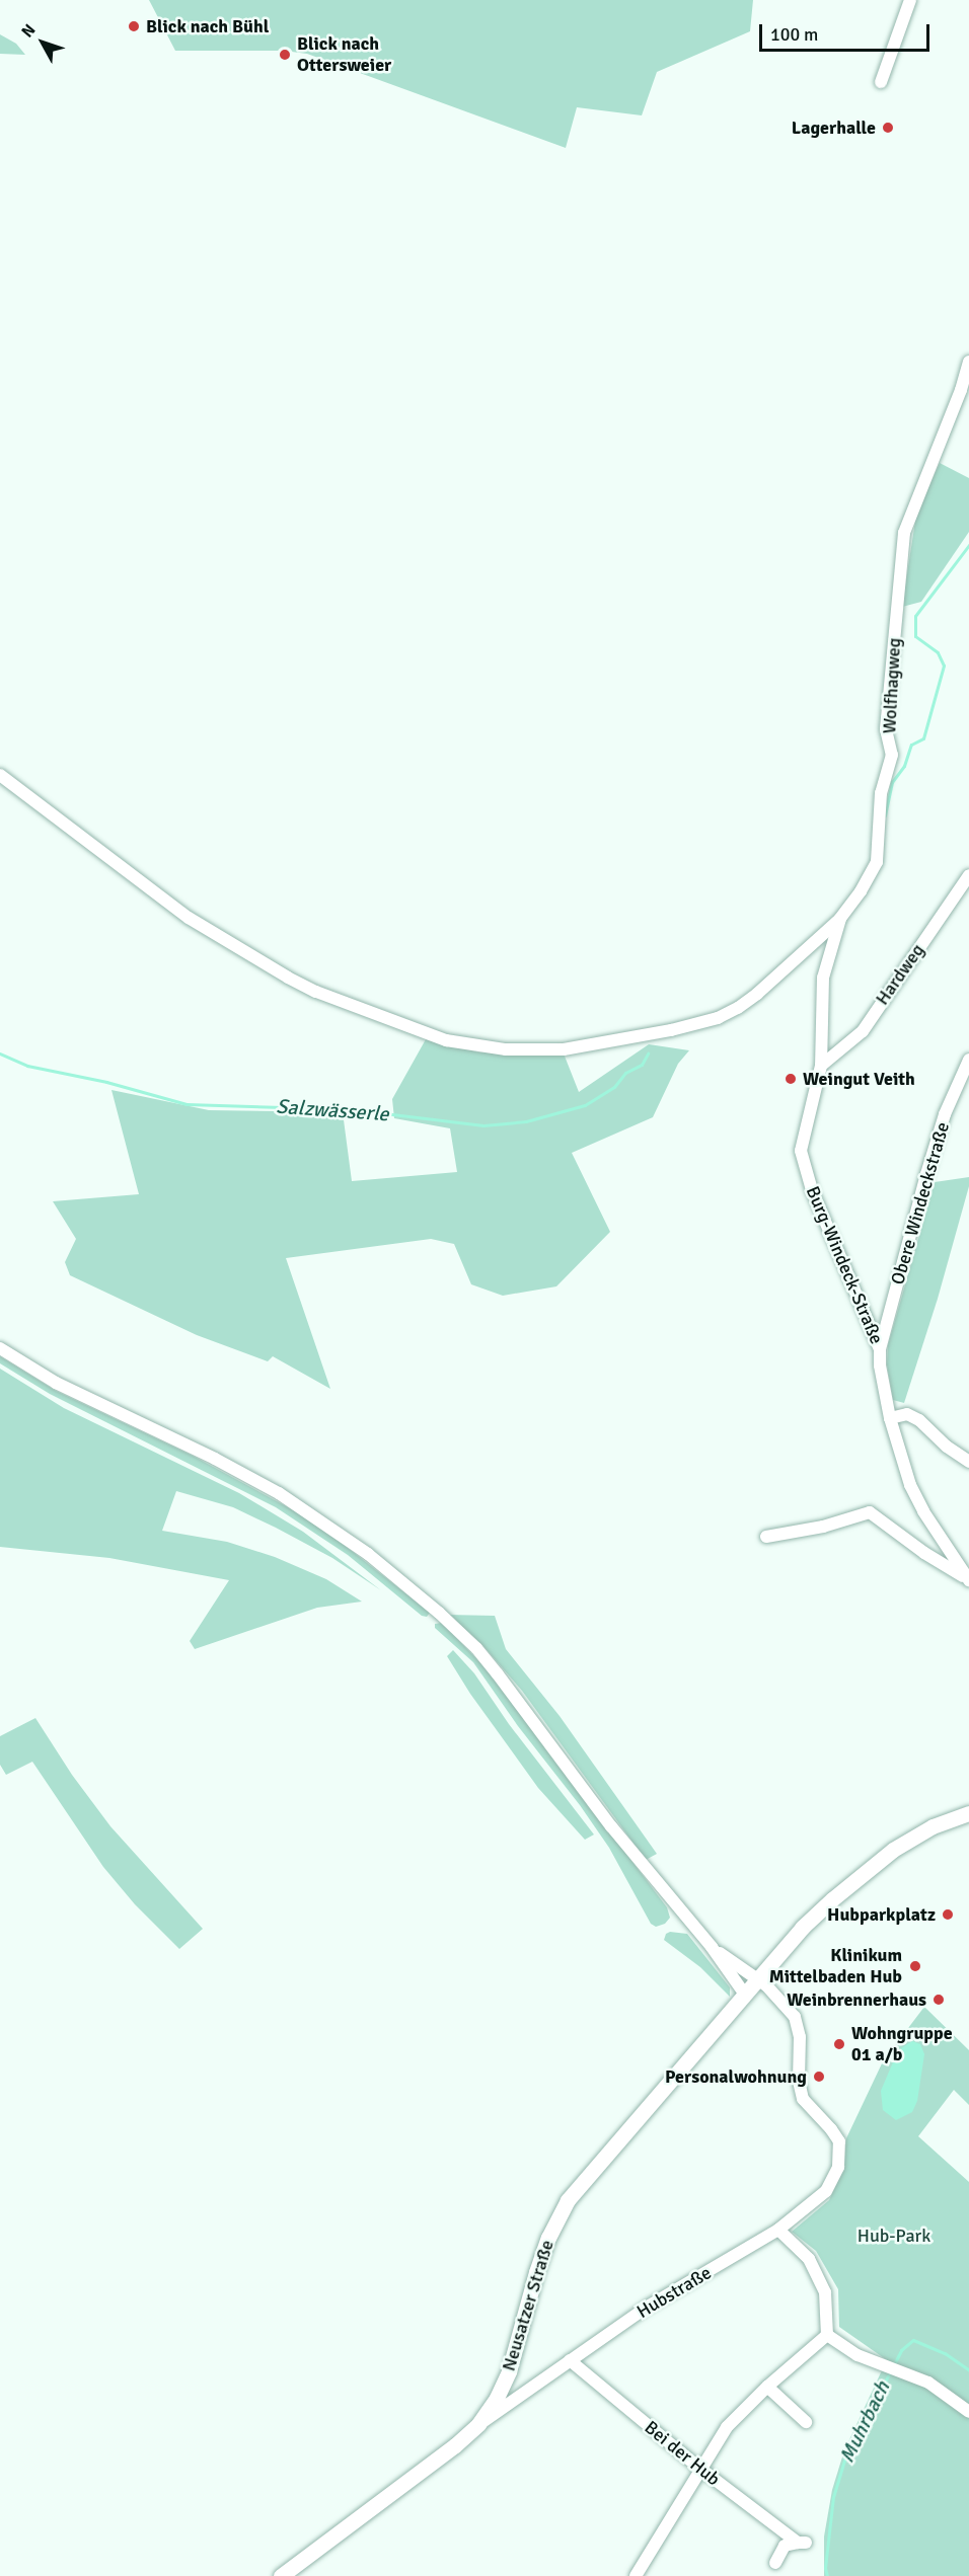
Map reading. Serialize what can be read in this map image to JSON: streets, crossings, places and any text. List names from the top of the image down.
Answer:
{
  "streets": {
    "main road": ["Hubstraße", "Neusatzer Straße"],
    "street": [
      "Wolfhagweg",
      "Hardweg",
      "Obere Windeckstraße",
      "Burg-Windeck-Straße",
      "Bei der Hub"
    ]
  },
  "crossings": [
    ["Wolfhagweg", "Hardweg"],
    ["Wolfhagweg", "Burg-Windeck-Straße"],
    ["Obere Windeckstraße", "Burg-Windeck-Straße"],
    ["Hubstraße", "Neusatzer Straße"],
    ["Hubstraße", "Bei der Hub"]
  ],
  "water": ["Salzwässerle", "Muhrbach"],
  "parks": ["Hub-Park"],
  "places": [
    "Blick nach Bühl",
    "Blick nach Ottersweier",
    "Lagerhalle",
    "Weingut Veith",
    "Hubparkplatz",
    "Klinikum Mittelbaden Hub",
    "Weinbrennerhaus",
    "Wohngruppe 01 a/b",
    "Personalwohnung"
  ],
  "scale_bar": "100 m",
  "north": "top left"
}
